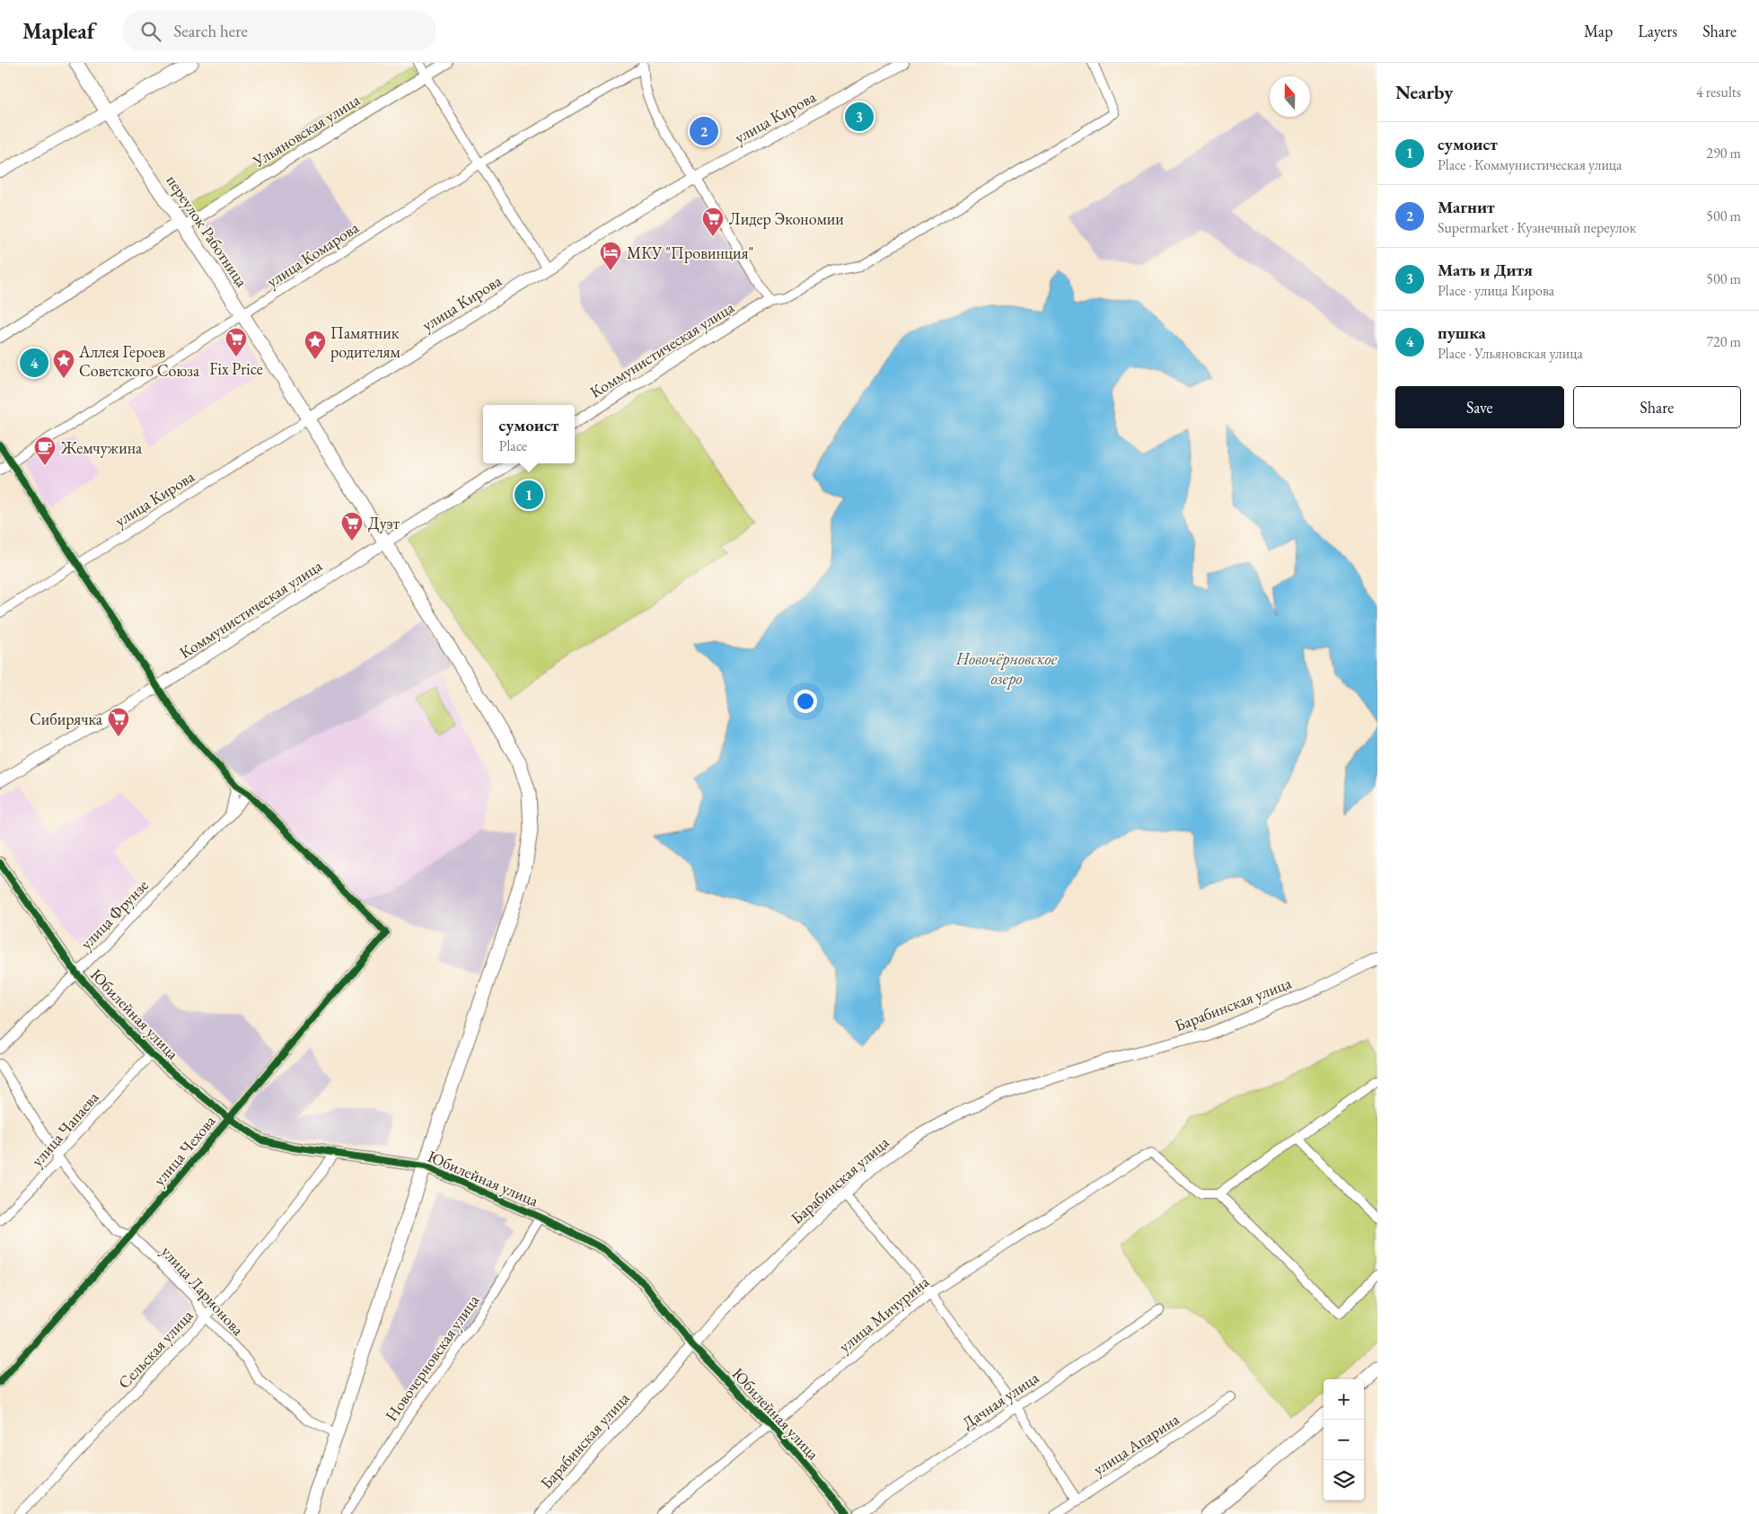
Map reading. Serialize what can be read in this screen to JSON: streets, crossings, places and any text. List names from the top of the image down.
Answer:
{
  "streets": {
    "main road": ["переулок Работница"],
    "street": [
      "улица Кирова",
      "Ульяновская улица",
      "улица Комарова",
      "Коммунистическая улица",
      "улица Фрунзе",
      "Барабинская улица",
      "Юбилейная улица",
      "улица Чапаева",
      "улица Чехова",
      "улица Ларионова",
      "улица Мичурина",
      "Сельская улица",
      "Новочерновская улица",
      "Дачная улица",
      "улица Апарина"
    ]
  },
  "crossings": [
    ["улица Кирова", "переулок Работница"],
    ["Ульяновская улица", "переулок Работница"],
    ["переулок Работница", "улица Комарова"],
    ["переулок Работница", "Коммунистическая улица"],
    ["переулок Работница", "Юбилейная улица"],
    ["переулок Работница", "улица Ларионова"],
    ["улица Фрунзе", "Юбилейная улица"],
    ["улица Фрунзе", "улица Чехова"],
    ["Барабинская улица", "Юбилейная улица"],
    ["Юбилейная улица", "улица Чапаева"],
    ["Юбилейная улица", "улица Чехова"],
    ["Юбилейная улица", "улица Мичурина"],
    ["Юбилейная улица", "Сельская улица"],
    ["Юбилейная улица", "Новочерновская улица"],
    ["улица Чапаева", "улица Ларионова"],
    ["улица Чехова", "улица Ларионова"],
    ["улица Ларионова", "Сельская улица"]
  ],
  "water": ["Новочёрновское озеро"],
  "places": {
    "supermarket": [
      "Лидер Экономии",
      "Fix Price",
      "Дуэт",
      "Сибирячка"
    ],
    "hotel": ["МКУ \"Провинция\""],
    "place": ["Памятник родителям", "Аллея Героев Советского Союза"],
    "cafe": ["Жемчужина"]
  },
  "north": "top",
  "page": {
    "header": "Mapleaf",
    "search": "Search here",
    "nav": ["Map", "Layers", "Share"],
    "heading": ["Nearby", "4 results"],
    "pins": [
      "3",
      "2",
      "4",
      "1"
    ],
    "list": [
      {
        "mark": "1",
        "name": "сумоист",
        "note": "Place · Коммунистическая улица",
        "value": "290 m"
      },
      {
        "mark": "2",
        "name": "Магнит",
        "note": "Supermarket · Кузнечный переулок",
        "value": "500 m"
      },
      {
        "mark": "3",
        "name": "Мать и Дитя",
        "note": "Place · улица Кирова",
        "value": "500 m"
      },
      {
        "mark": "4",
        "name": "пушка",
        "note": "Place · Ульяновская улица",
        "value": "720 m"
      }
    ],
    "buttons": ["Save", "Share"],
    "popup": ["сумоист", "Place"],
    "map_buttons": ["+", "−"]
  }
}
